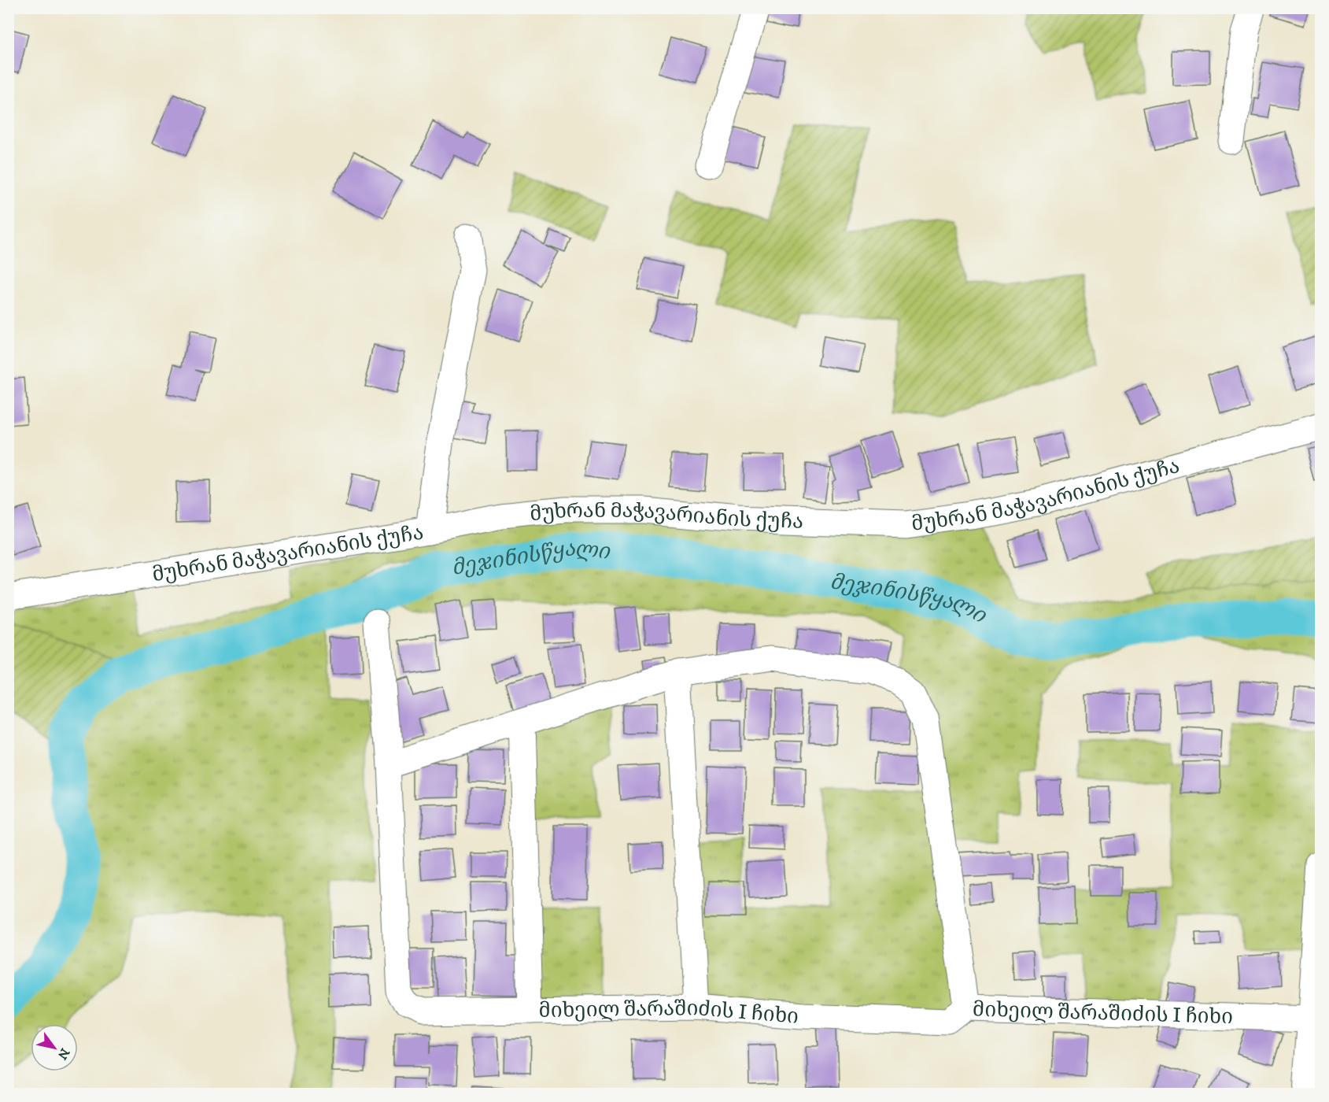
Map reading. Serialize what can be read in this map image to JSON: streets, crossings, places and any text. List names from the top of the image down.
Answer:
{
  "streets": {
    "street": ["მუხრან მაჭავარიანის ქუჩა", "მიხეილ შარაშიძის I ჩიხი"]
  },
  "water": ["მეჯინისწყალი"],
  "north": "bottom right"
}
